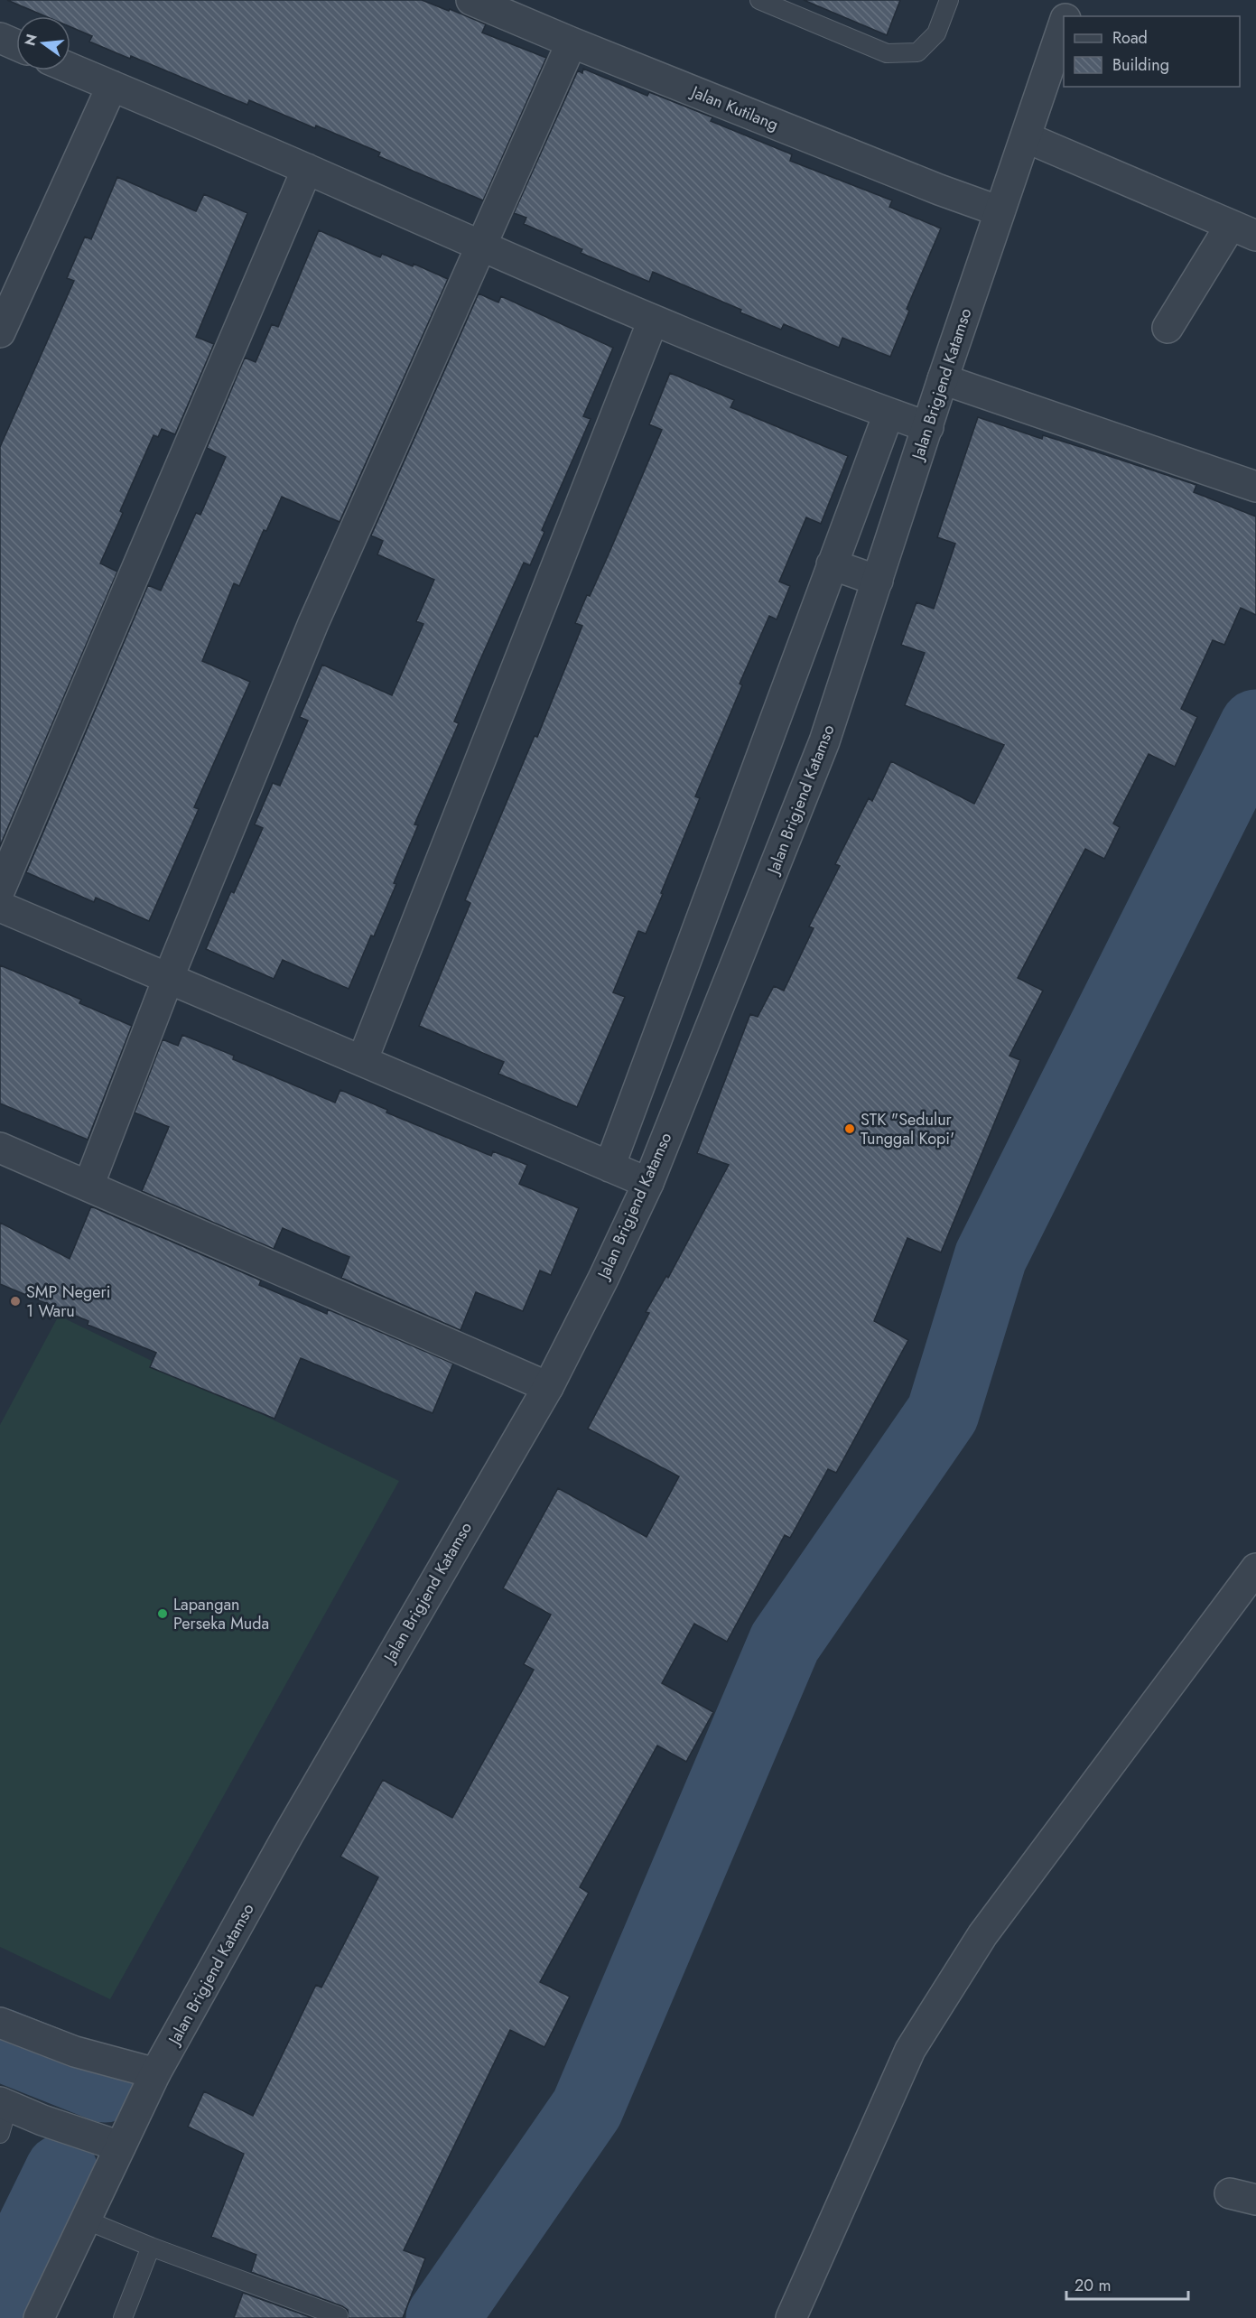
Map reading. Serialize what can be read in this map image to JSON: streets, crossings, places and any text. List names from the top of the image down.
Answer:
{
  "streets": {
    "street": ["Jalan Kutilang", "Jalan Brigjend Katamso"]
  },
  "crossings": [
    ["Jalan Kutilang", "Jalan Brigjend Katamso"]
  ],
  "places": ["STK \"Sedulur Tunggal Kopi'", "SMP Negeri 1 Waru", "Lapangan Perseka Muda"],
  "legend": ["Road", "Building"],
  "scale_bar": "20 m",
  "north": "left"
}
